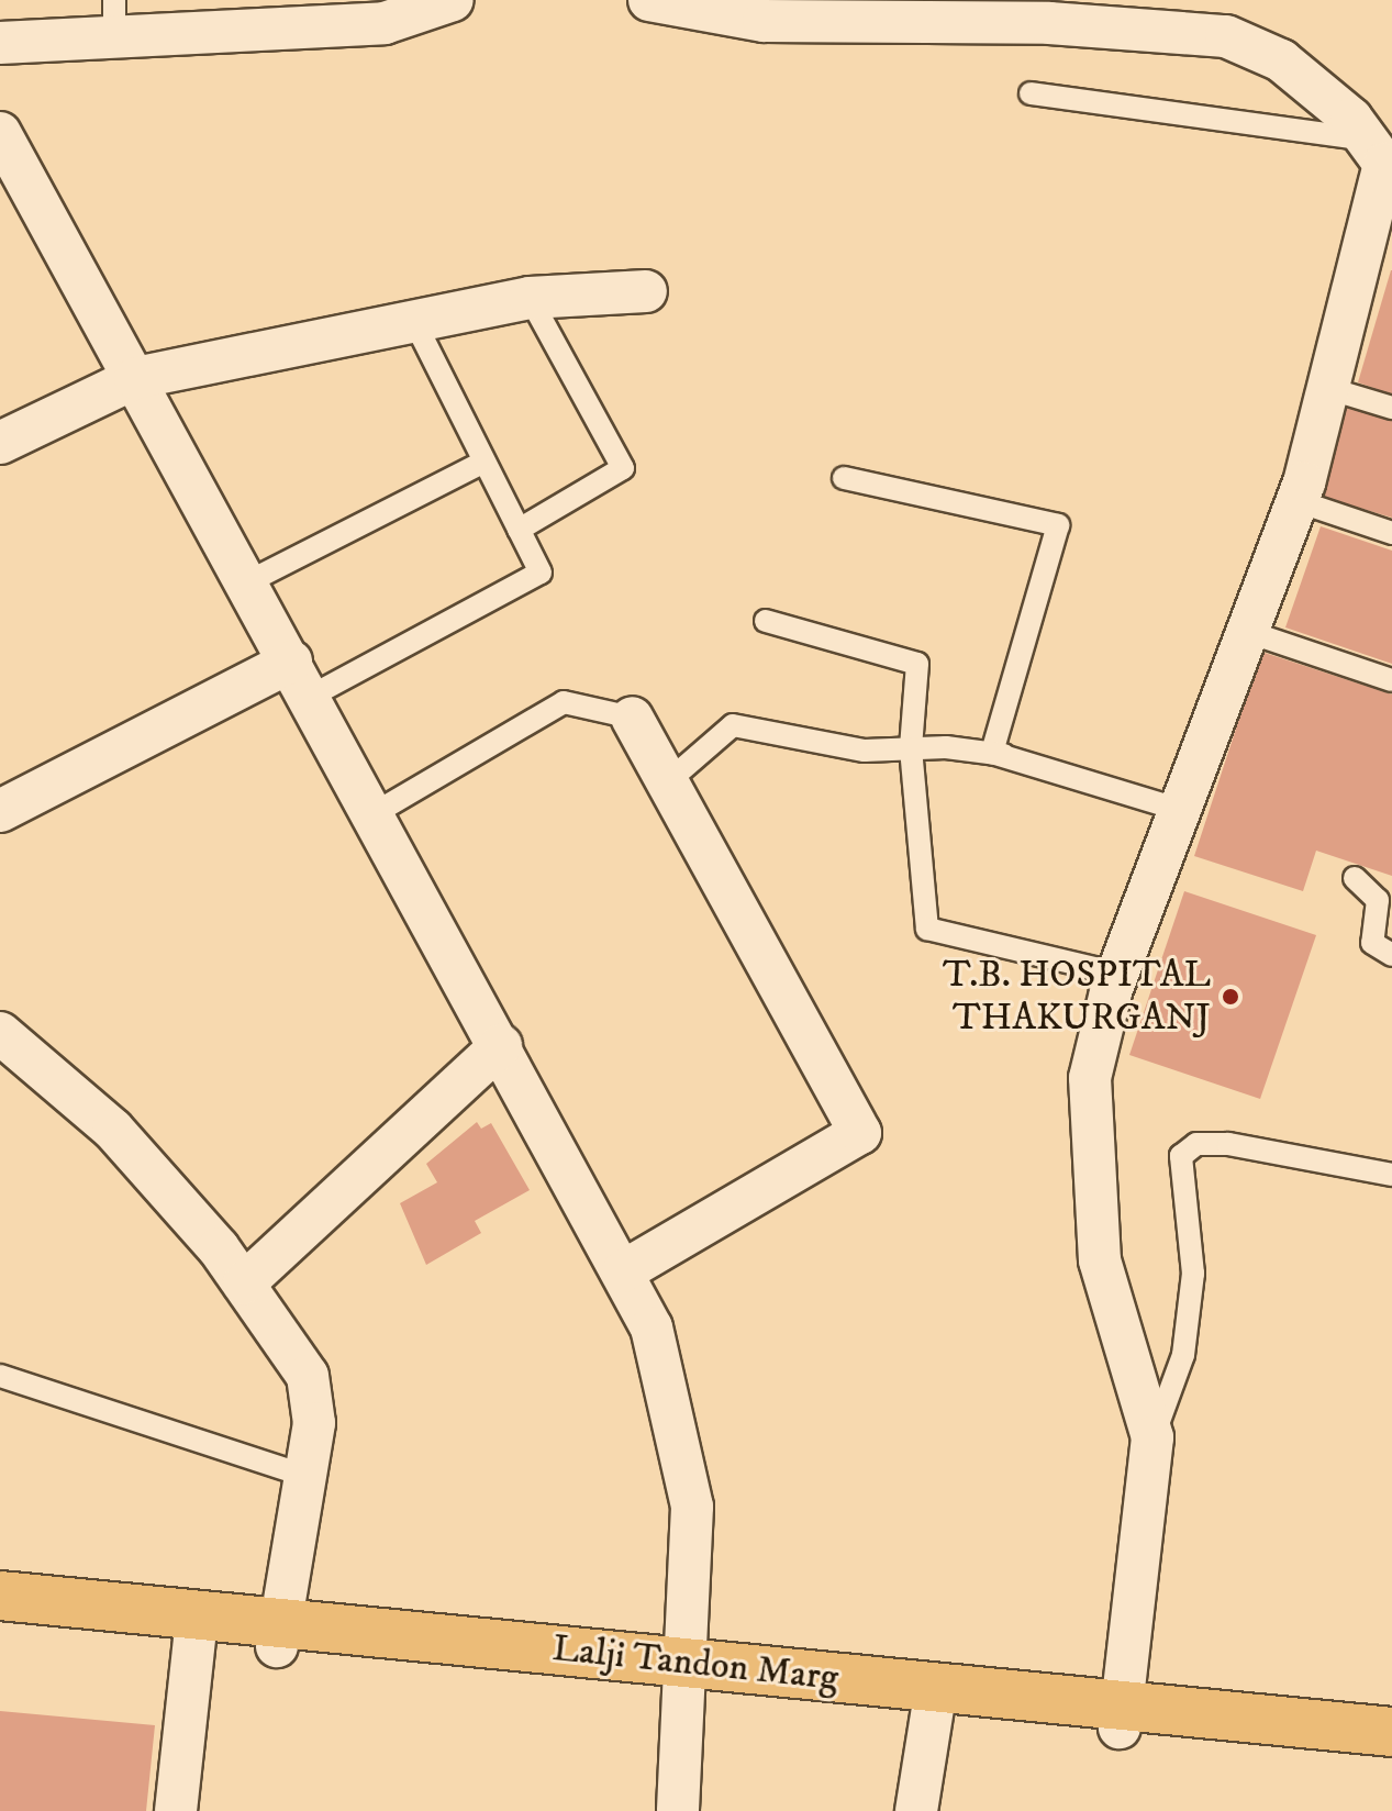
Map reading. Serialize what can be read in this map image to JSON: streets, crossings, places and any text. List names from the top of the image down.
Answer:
{
  "streets": {
    "main road": ["Lalji Tandon Marg"]
  },
  "places": ["T.B. HOSPITAL THAKURGANJ"]
}
